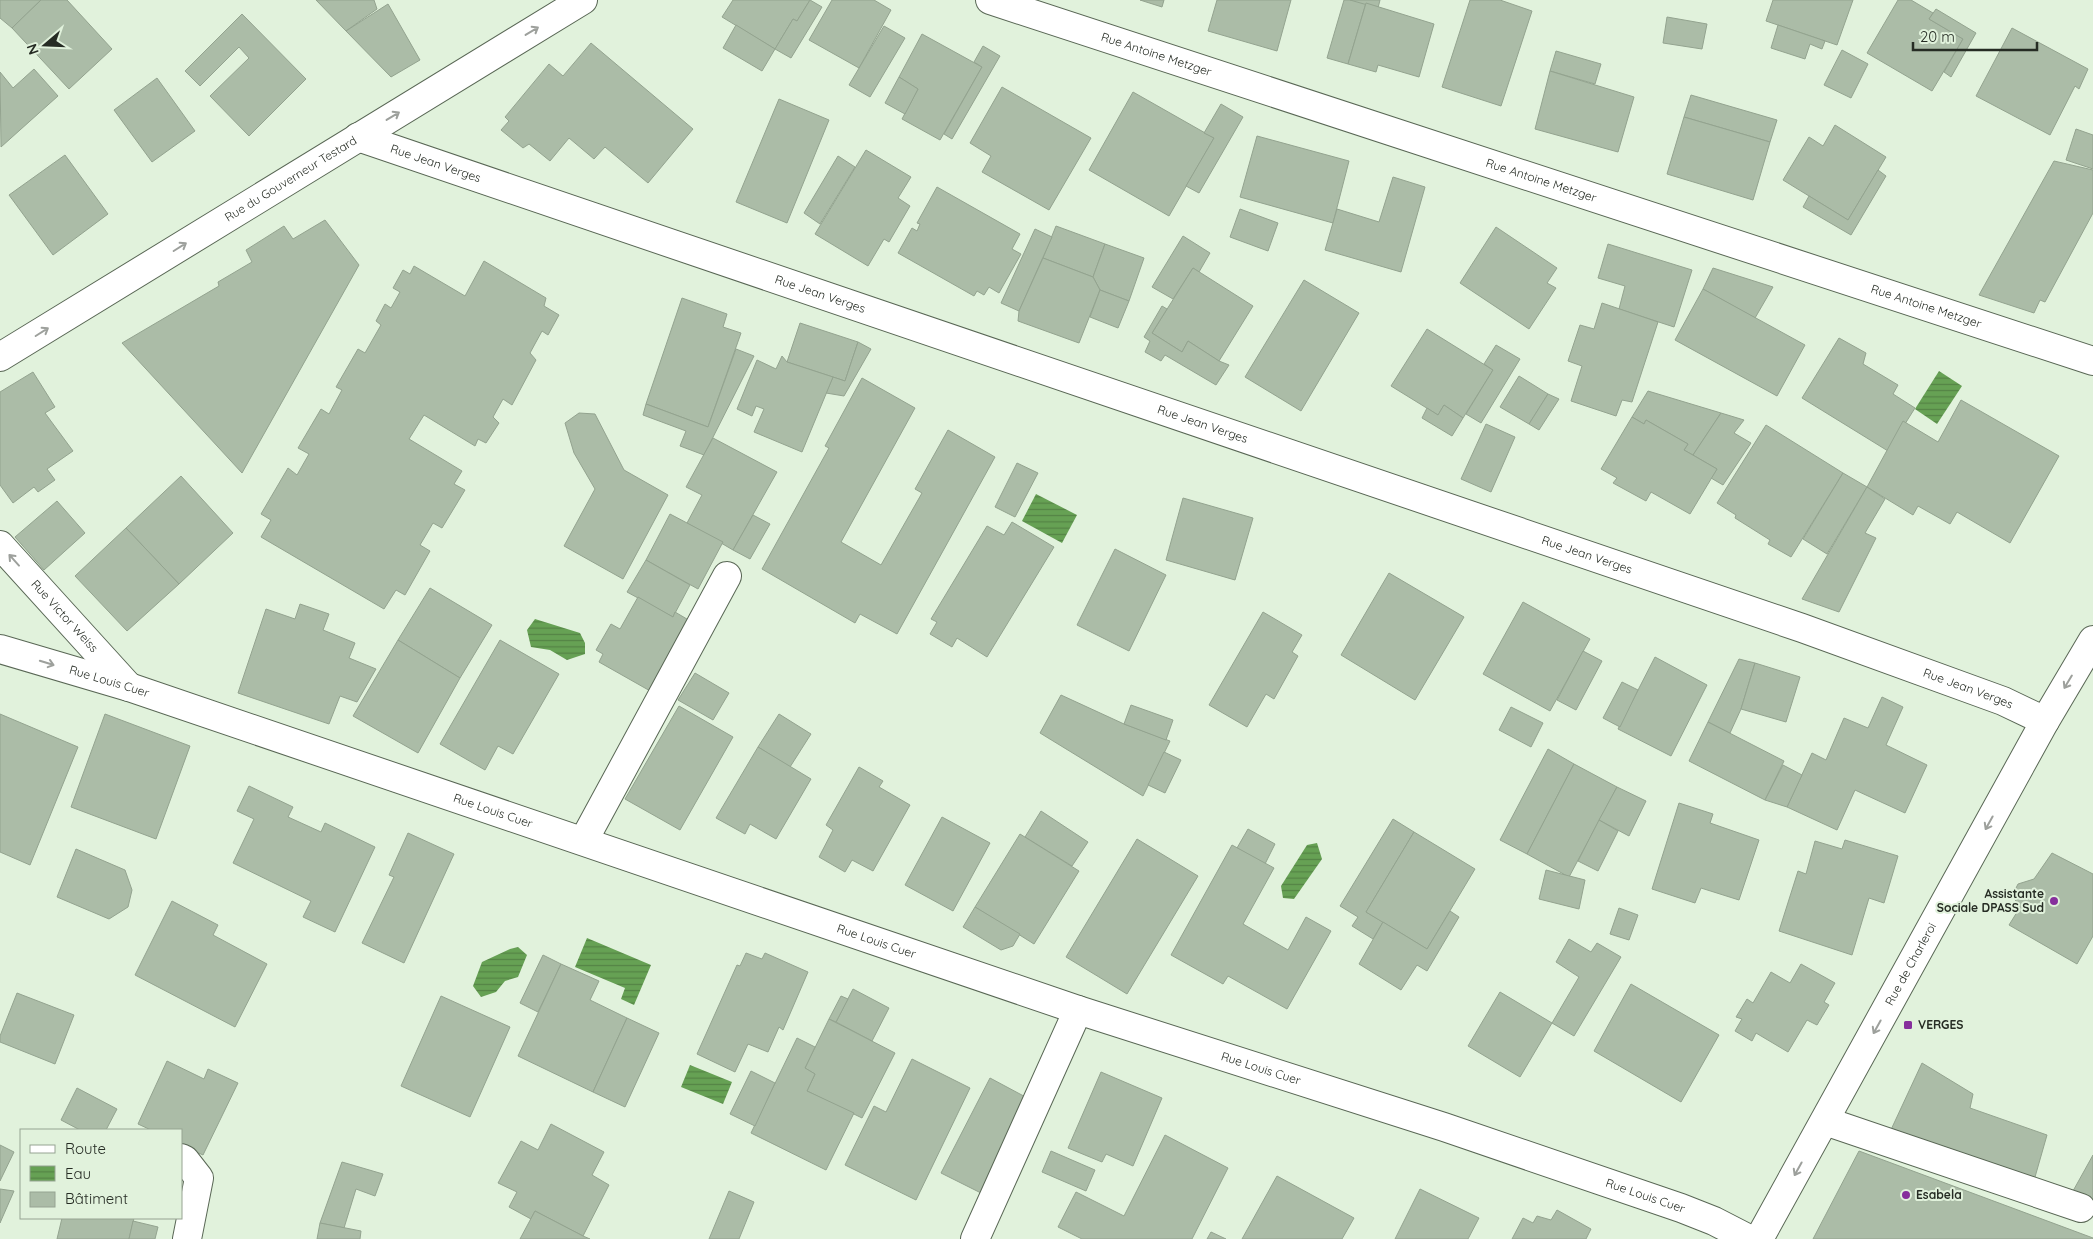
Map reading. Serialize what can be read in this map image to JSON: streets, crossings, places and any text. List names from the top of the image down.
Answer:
{
  "streets": {
    "street": [
      "Rue Antoine Metzger",
      "Rue Jean Verges",
      "Rue du Gouverneur Testard",
      "Rue Victor Weiss",
      "Rue Louis Cuer",
      "Rue de Charleroi"
    ]
  },
  "crossings": [
    ["Rue Jean Verges", "Rue du Gouverneur Testard"],
    ["Rue Jean Verges", "Rue de Charleroi"],
    ["Rue Victor Weiss", "Rue Louis Cuer"]
  ],
  "one_way": ["Rue du Gouverneur Testard", "Rue Victor Weiss", "Rue de Charleroi"],
  "places": {
    "other": ["Assistante Sociale DPASS Sud", "Esabela"],
    "transit": ["VERGES"]
  },
  "legend": ["Route", "Eau", "Bâtiment"],
  "scale_bar": "20 m",
  "north": "left"
}
